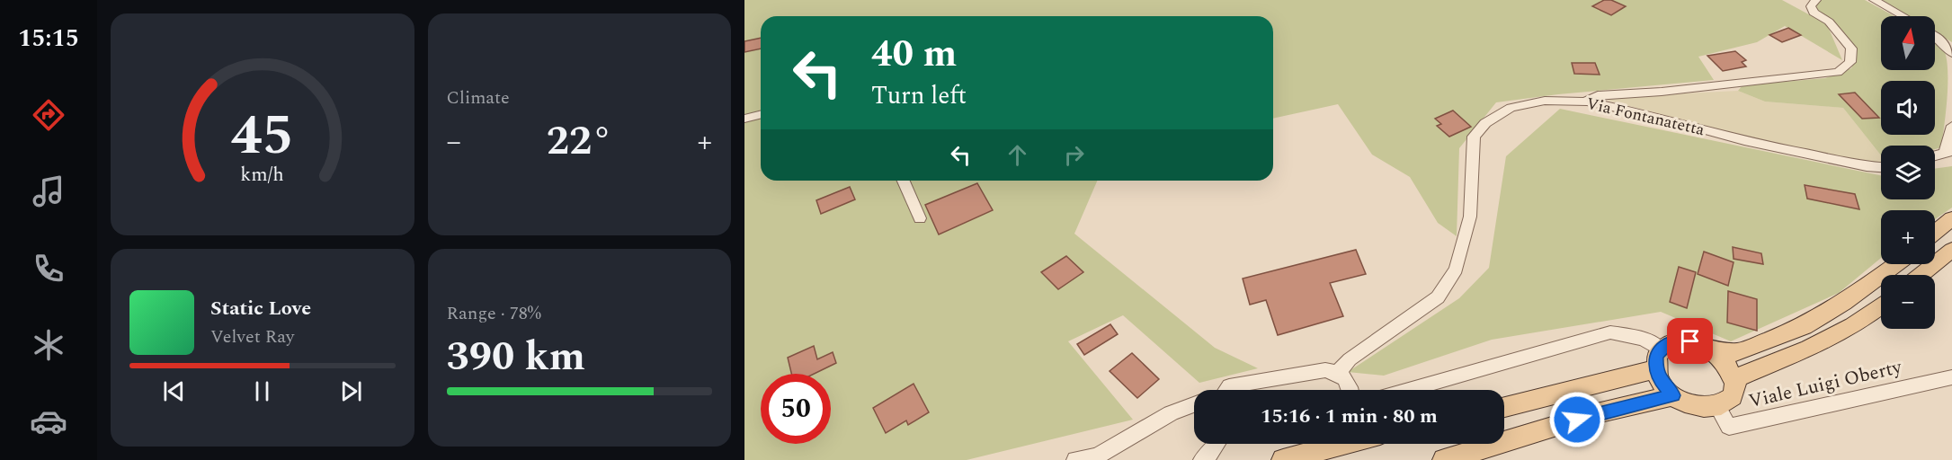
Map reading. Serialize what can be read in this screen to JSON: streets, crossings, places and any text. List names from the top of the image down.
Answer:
{
  "streets": {
    "street": ["Via Fontanatetta", "Viale Luigi Oberty"]
  },
  "north": "top",
  "page": {
    "tabs": "15:15",
    "tile": [
      "Climate",
      ["Range · 78%", "390 km"]
    ],
    "map_buttons": ["+", "−"],
    "turn": ["40 m", "Turn left"],
    "heat": ["−", "22°", "+"],
    "song": ["Static Love", "Velvet Ray"],
    "limit": "50",
    "trip": "15:16 · 1 min · 80 m",
    "gauge": ["45", "km/h"]
  }
}
